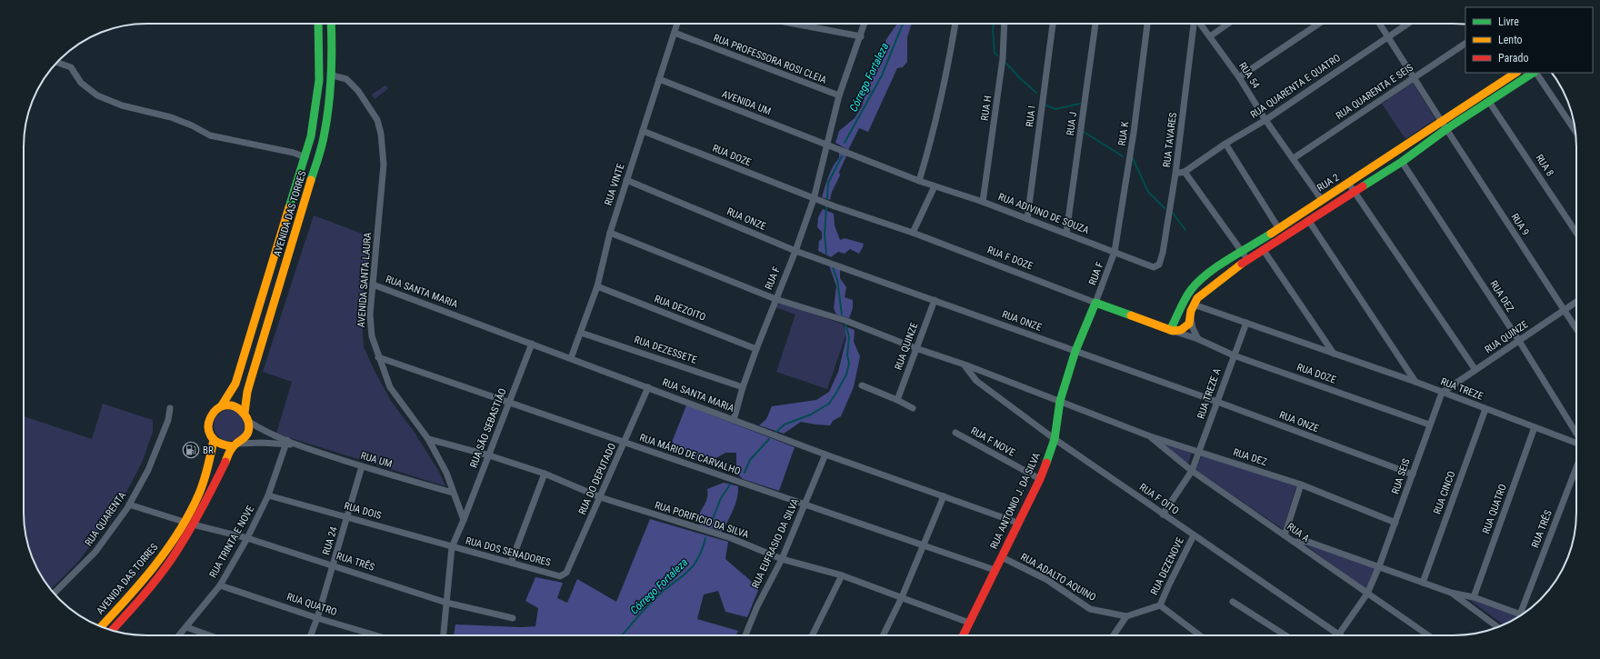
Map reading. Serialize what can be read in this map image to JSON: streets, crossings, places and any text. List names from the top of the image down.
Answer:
{
  "streets": {
    "main road": [
      "RUA 2",
      "AVENIDA DAS TORRES",
      "RUA F DOZE",
      "RUA ANTONIO J. DA SILVA"
    ],
    "street": [
      "RUA PROFESSORA ROSI CLEIA",
      "RUA 54",
      "RUA QUARENTA E QUATRO",
      "RUA QUARENTA E SEIS",
      "AVENIDA UM",
      "RUA H",
      "RUA I",
      "RUA J",
      "RUA K",
      "RUA TAVARES",
      "RUA DOZE",
      "RUA 8",
      "RUA VINTE",
      "RUA ADIVINO DE SOUZA",
      "RUA ONZE",
      "RUA 9",
      "RUA F",
      "AVENIDA SANTA LAURA",
      "RUA SANTA MARIA",
      "RUA DEZ",
      "RUA DEZOITO",
      "RUA QUINZE",
      "RUA DEZESSETE",
      "RUA TREZE",
      "RUA TREZE A",
      "RUA SÃO SEBASTIÃO",
      "RUA F NOVE",
      "RUA MÁRIO DE CARVALHO",
      "RUA UM",
      "RUA SEIS",
      "RUA DO DEPUTADO",
      "RUA CINCO",
      "RUA F OITO",
      "RUA QUATRO",
      "RUA DOIS",
      "RUA QUARENTA",
      "RUA PORIFICIO DA SILVA",
      "RUA TRÊS",
      "RUA A",
      "RUA 24",
      "RUA TRINTA E NOVE",
      "RUA EUFRASIO DA SILVA",
      "RUA DOS SENADORES",
      "RUA DEZENOVE",
      "RUA ADALTO AQUINO"
    ]
  },
  "crossings": [
    ["RUA PROFESSORA ROSI CLEIA", "RUA VINTE"],
    ["RUA PROFESSORA ROSI CLEIA", "RUA F"],
    ["RUA 54", "RUA QUARENTA E QUATRO"],
    ["RUA 54", "RUA QUARENTA E SEIS"],
    ["RUA 54", "RUA 2"],
    ["RUA QUARENTA E QUATRO", "RUA 9"],
    ["RUA QUARENTA E SEIS", "RUA 9"],
    ["AVENIDA UM", "RUA VINTE"],
    ["AVENIDA UM", "RUA ADIVINO DE SOUZA"],
    ["AVENIDA UM", "RUA F"],
    ["RUA H", "RUA ADIVINO DE SOUZA"],
    ["RUA I", "RUA ADIVINO DE SOUZA"],
    ["RUA J", "RUA ADIVINO DE SOUZA"],
    ["RUA K", "RUA ADIVINO DE SOUZA"],
    ["RUA K", "RUA F"],
    ["RUA TAVARES", "RUA ADIVINO DE SOUZA"],
    ["RUA DOZE", "RUA 2"],
    ["RUA DOZE", "RUA VINTE"],
    ["RUA DOZE", "RUA F DOZE"],
    ["RUA DOZE", "RUA F"],
    ["RUA DOZE", "RUA TREZE A"],
    ["RUA DOZE", "RUA SEIS"],
    ["RUA 8", "RUA 2"],
    ["RUA 2", "RUA 9"],
    ["RUA 2", "RUA F DOZE"],
    ["RUA 2", "RUA DEZ"],
    ["RUA 2", "RUA TREZE"],
    ["RUA VINTE", "RUA ONZE"],
    ["RUA VINTE", "RUA SANTA MARIA"],
    ["RUA VINTE", "RUA DEZOITO"],
    ["RUA VINTE", "RUA DEZESSETE"],
    ["AVENIDA DAS TORRES", "AVENIDA SANTA LAURA"],
    ["AVENIDA DAS TORRES", "RUA UM"],
    ["AVENIDA DAS TORRES", "RUA TRÊS"],
    ["RUA ADIVINO DE SOUZA", "RUA F"],
    ["RUA ONZE", "RUA F"],
    ["RUA ONZE", "RUA QUINZE"],
    ["RUA ONZE", "RUA TREZE A"],
    ["RUA ONZE", "RUA SEIS"],
    ["RUA ONZE", "RUA ANTONIO J. DA SILVA"],
    ["RUA 9", "RUA QUINZE"],
    ["RUA F DOZE", "RUA F"],
    ["RUA F DOZE", "RUA ANTONIO J. DA SILVA"],
    ["RUA F", "RUA SANTA MARIA"],
    ["RUA F", "RUA DEZOITO"],
    ["RUA F", "RUA DEZESSETE"],
    ["RUA F", "RUA ANTONIO J. DA SILVA"],
    ["AVENIDA SANTA LAURA", "RUA SANTA MARIA"],
    ["AVENIDA SANTA LAURA", "RUA SÃO SEBASTIÃO"],
    ["AVENIDA SANTA LAURA", "RUA MÁRIO DE CARVALHO"],
    ["AVENIDA SANTA LAURA", "RUA UM"],
    ["AVENIDA SANTA LAURA", "RUA PORIFICIO DA SILVA"],
    ["RUA SANTA MARIA", "RUA SÃO SEBASTIÃO"],
    ["RUA SANTA MARIA", "RUA DO DEPUTADO"],
    ["RUA SANTA MARIA", "RUA ANTONIO J. DA SILVA"],
    ["RUA SANTA MARIA", "RUA EUFRASIO DA SILVA"],
    ["RUA DEZ", "RUA QUINZE"],
    ["RUA DEZ", "RUA TREZE A"],
    ["RUA DEZ", "RUA SEIS"],
    ["RUA DEZ", "RUA A"],
    ["RUA QUINZE", "RUA TREZE"],
    ["RUA QUINZE", "RUA SEIS"],
    ["RUA TREZE", "RUA TREZE A"],
    ["RUA TREZE", "RUA SEIS"],
    ["RUA TREZE", "RUA CINCO"],
    ["RUA TREZE", "RUA QUATRO"],
    ["RUA TREZE A", "RUA F OITO"],
    ["RUA TREZE A", "RUA A"],
    ["RUA SÃO SEBASTIÃO", "RUA MÁRIO DE CARVALHO"],
    ["RUA SÃO SEBASTIÃO", "RUA PORIFICIO DA SILVA"],
    ["RUA F NOVE", "RUA ANTONIO J. DA SILVA"],
    ["RUA MÁRIO DE CARVALHO", "RUA DO DEPUTADO"],
    ["RUA MÁRIO DE CARVALHO", "RUA ANTONIO J. DA SILVA"],
    ["RUA MÁRIO DE CARVALHO", "RUA EUFRASIO DA SILVA"],
    ["RUA UM", "RUA 24"],
    ["RUA UM", "RUA TRINTA E NOVE"],
    ["RUA SEIS", "RUA F OITO"],
    ["RUA SEIS", "RUA A"],
    ["RUA DO DEPUTADO", "RUA PORIFICIO DA SILVA"],
    ["RUA DO DEPUTADO", "RUA DOS SENADORES"],
    ["RUA F OITO", "RUA ANTONIO J. DA SILVA"],
    ["RUA F OITO", "RUA DEZENOVE"],
    ["RUA ANTONIO J. DA SILVA", "RUA PORIFICIO DA SILVA"],
    ["RUA ANTONIO J. DA SILVA", "RUA ADALTO AQUINO"],
    ["RUA QUATRO", "RUA 24"],
    ["RUA QUATRO", "RUA TRINTA E NOVE"],
    ["RUA DOIS", "RUA 24"],
    ["RUA DOIS", "RUA TRINTA E NOVE"],
    ["RUA DOIS", "RUA DOS SENADORES"],
    ["RUA PORIFICIO DA SILVA", "RUA EUFRASIO DA SILVA"],
    ["RUA TRÊS", "RUA 24"],
    ["RUA TRÊS", "RUA TRINTA E NOVE"]
  ],
  "water": ["Córrego Fortaleza"],
  "places": {
    "fuel station": ["BR"]
  },
  "legend": ["Livre", "Lento", "Parado"]
}
